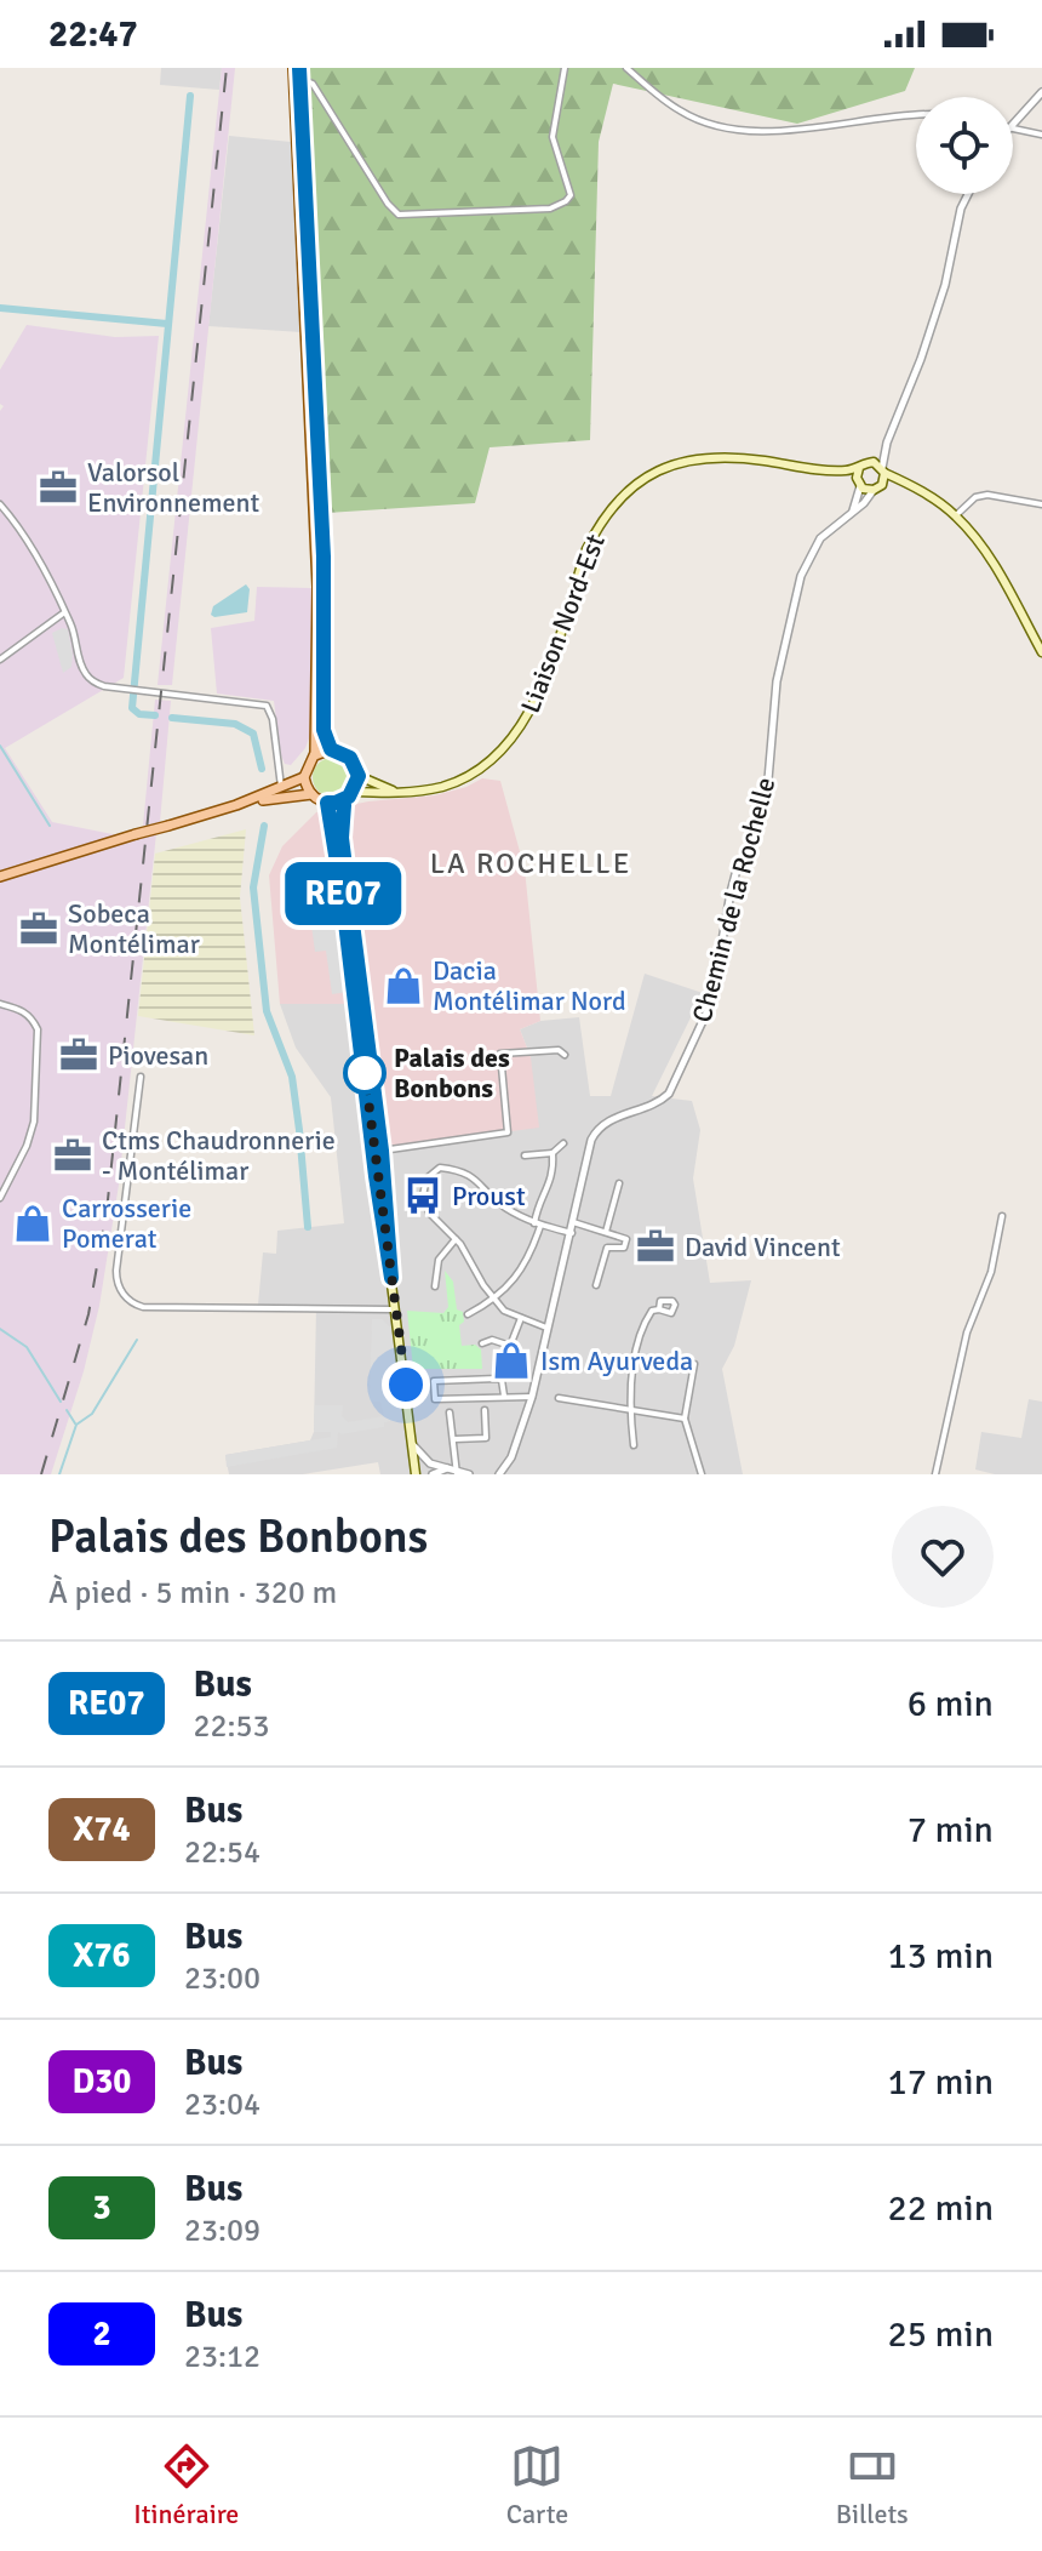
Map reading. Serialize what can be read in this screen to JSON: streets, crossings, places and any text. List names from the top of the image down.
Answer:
{
  "streets": {
    "main road": ["Liaison Nord-Est"],
    "street": ["Chemin de la Rochelle"]
  },
  "crossings": [
    ["Liaison Nord-Est", "Chemin de la Rochelle"]
  ],
  "districts": ["LA ROCHELLE"],
  "places": {
    "office": [
      "Valorsol Environnement",
      "Sobeca Montélimar",
      "Piovesan",
      "Ctms Chaudronnerie - Montélimar",
      "David Vincent"
    ],
    "shop": ["Dacia Montélimar Nord", "Carrosserie Pomerat", "Ism Ayurveda"],
    "other": ["Palais des Bonbons"],
    "bus stop": ["Proust"]
  },
  "lines": ["bus line RE07"],
  "page": {
    "status": "22:47",
    "on_map": "RE07",
    "heading": ["Palais des Bonbons", "À pied · 5 min · 320 m"],
    "list": [
      {
        "mark": "RE07",
        "name": "Bus",
        "note": "22:53",
        "value": "6 min"
      },
      {
        "mark": "X74",
        "name": "Bus",
        "note": "22:54",
        "value": "7 min"
      },
      {
        "mark": "X76",
        "name": "Bus",
        "note": "23:00",
        "value": "13 min"
      },
      {
        "mark": "D30",
        "name": "Bus",
        "note": "23:04",
        "value": "17 min"
      },
      {
        "mark": "3",
        "name": "Bus",
        "note": "23:09",
        "value": "22 min"
      },
      {
        "mark": "2",
        "name": "Bus",
        "note": "23:12",
        "value": "25 min"
      }
    ],
    "tabs": ["Itinéraire", "Carte", "Billets"]
  }
}
